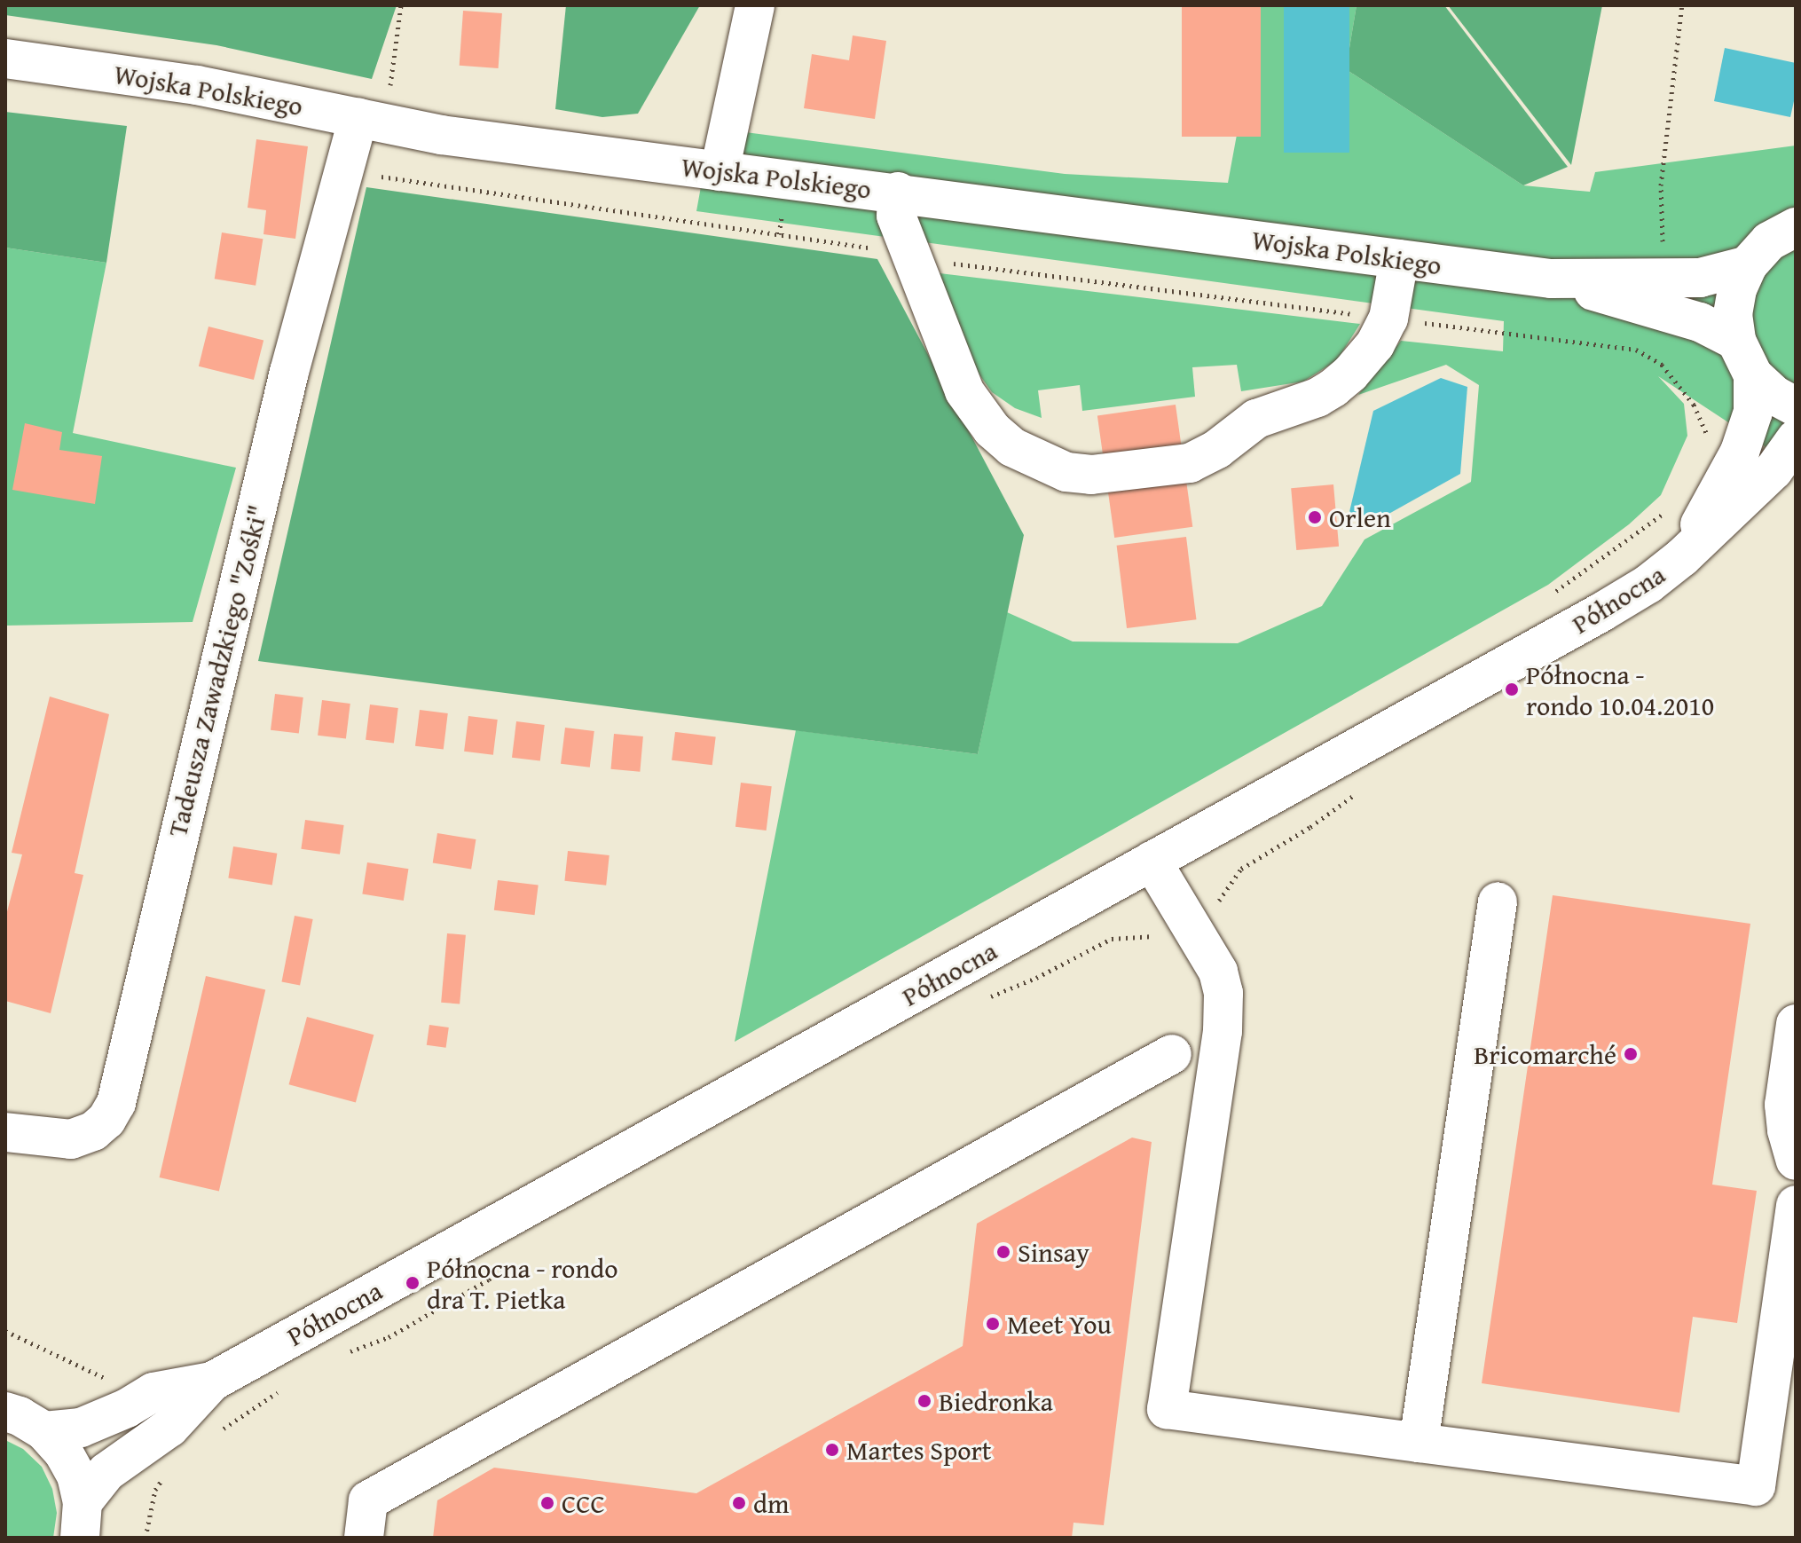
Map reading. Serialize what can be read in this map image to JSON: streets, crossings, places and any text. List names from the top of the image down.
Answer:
{
  "streets": {
    "street": ["Wojska Polskiego", "Północna", "Tadeusza Zawadzkiego \"Zośki\""]
  },
  "crossings": [
    ["Wojska Polskiego", "Tadeusza Zawadzkiego \"Zośki\""]
  ],
  "places": [
    "Orlen",
    "Północna - rondo 10.04.2010",
    "Bricomarché",
    "Sinsay",
    "Północna - rondo dra T. Pietka",
    "Meet You",
    "Biedronka",
    "Martes Sport",
    "CCC",
    "dm"
  ]
}
